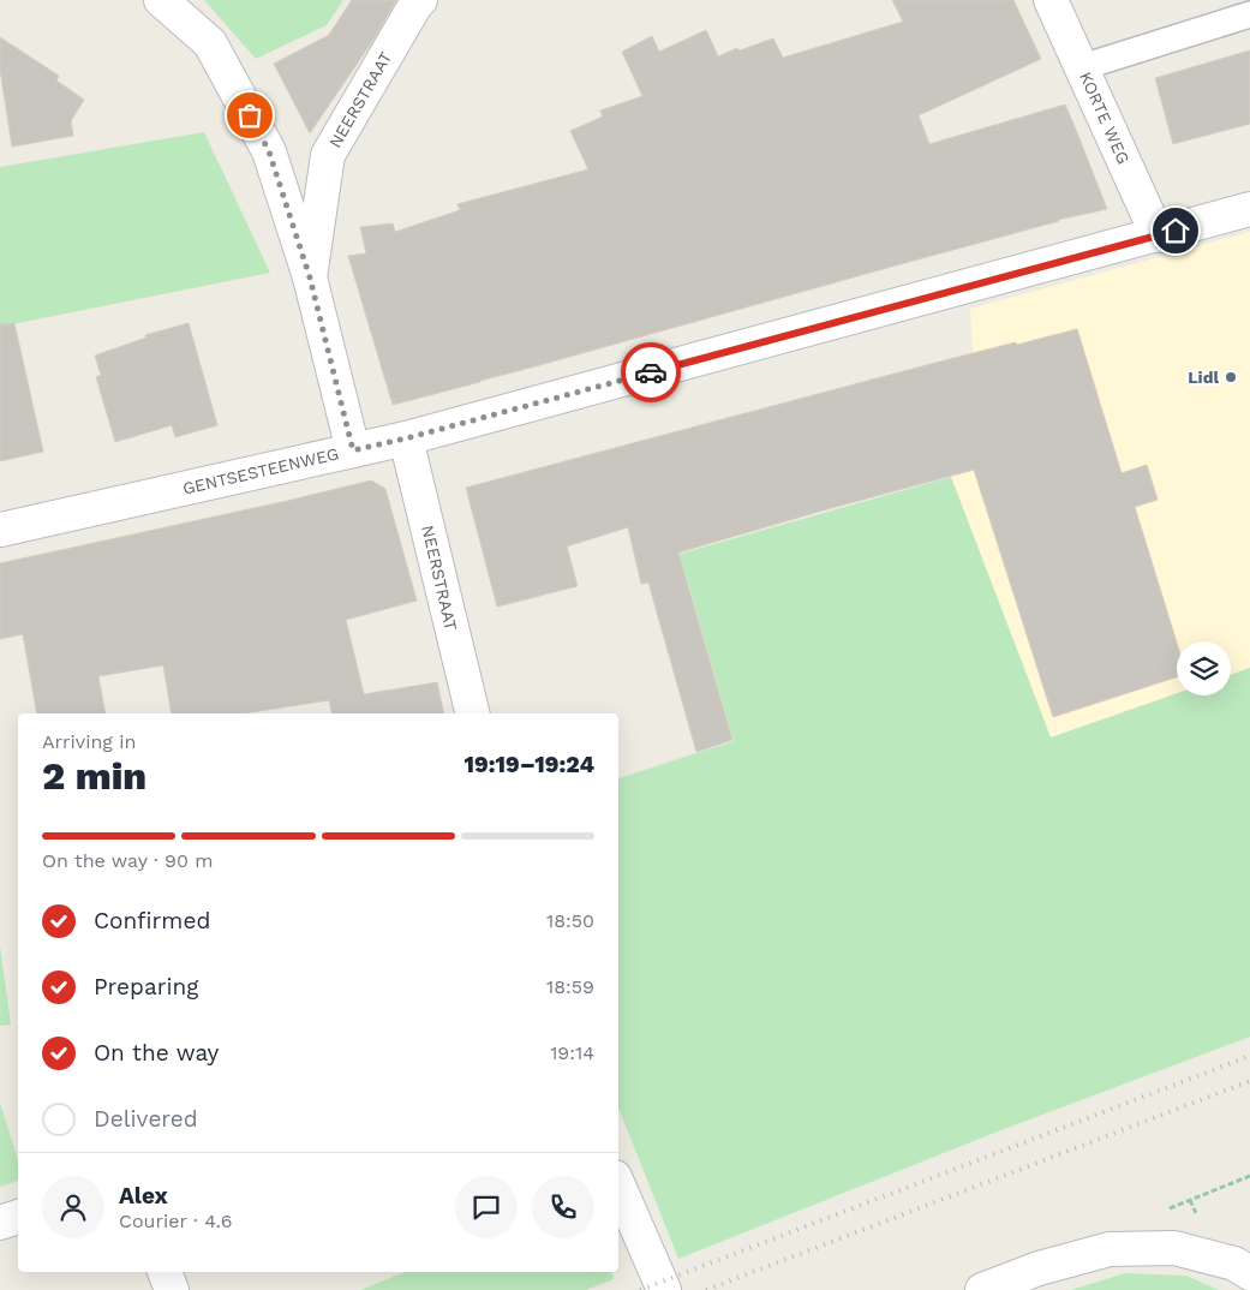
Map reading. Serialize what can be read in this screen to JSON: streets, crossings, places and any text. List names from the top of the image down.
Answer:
{
  "streets": {
    "street": ["NEERSTRAAT", "KORTE WEG", "GENTSESTEENWEG"]
  },
  "crossings": [
    ["NEERSTRAAT", "GENTSESTEENWEG"],
    ["KORTE WEG", "GENTSESTEENWEG"]
  ],
  "places": ["Lidl"],
  "page": {
    "heading": ["2 min", "Arriving in", "19:19–19:24"],
    "panel": ["Alex", "Courier · 4.6"],
    "bar": "On the way · 90 m",
    "list": [
      ["Confirmed", "18:50"],
      ["Preparing", "18:59"],
      ["On the way", "19:14"],
      "Delivered"
    ]
  }
}
